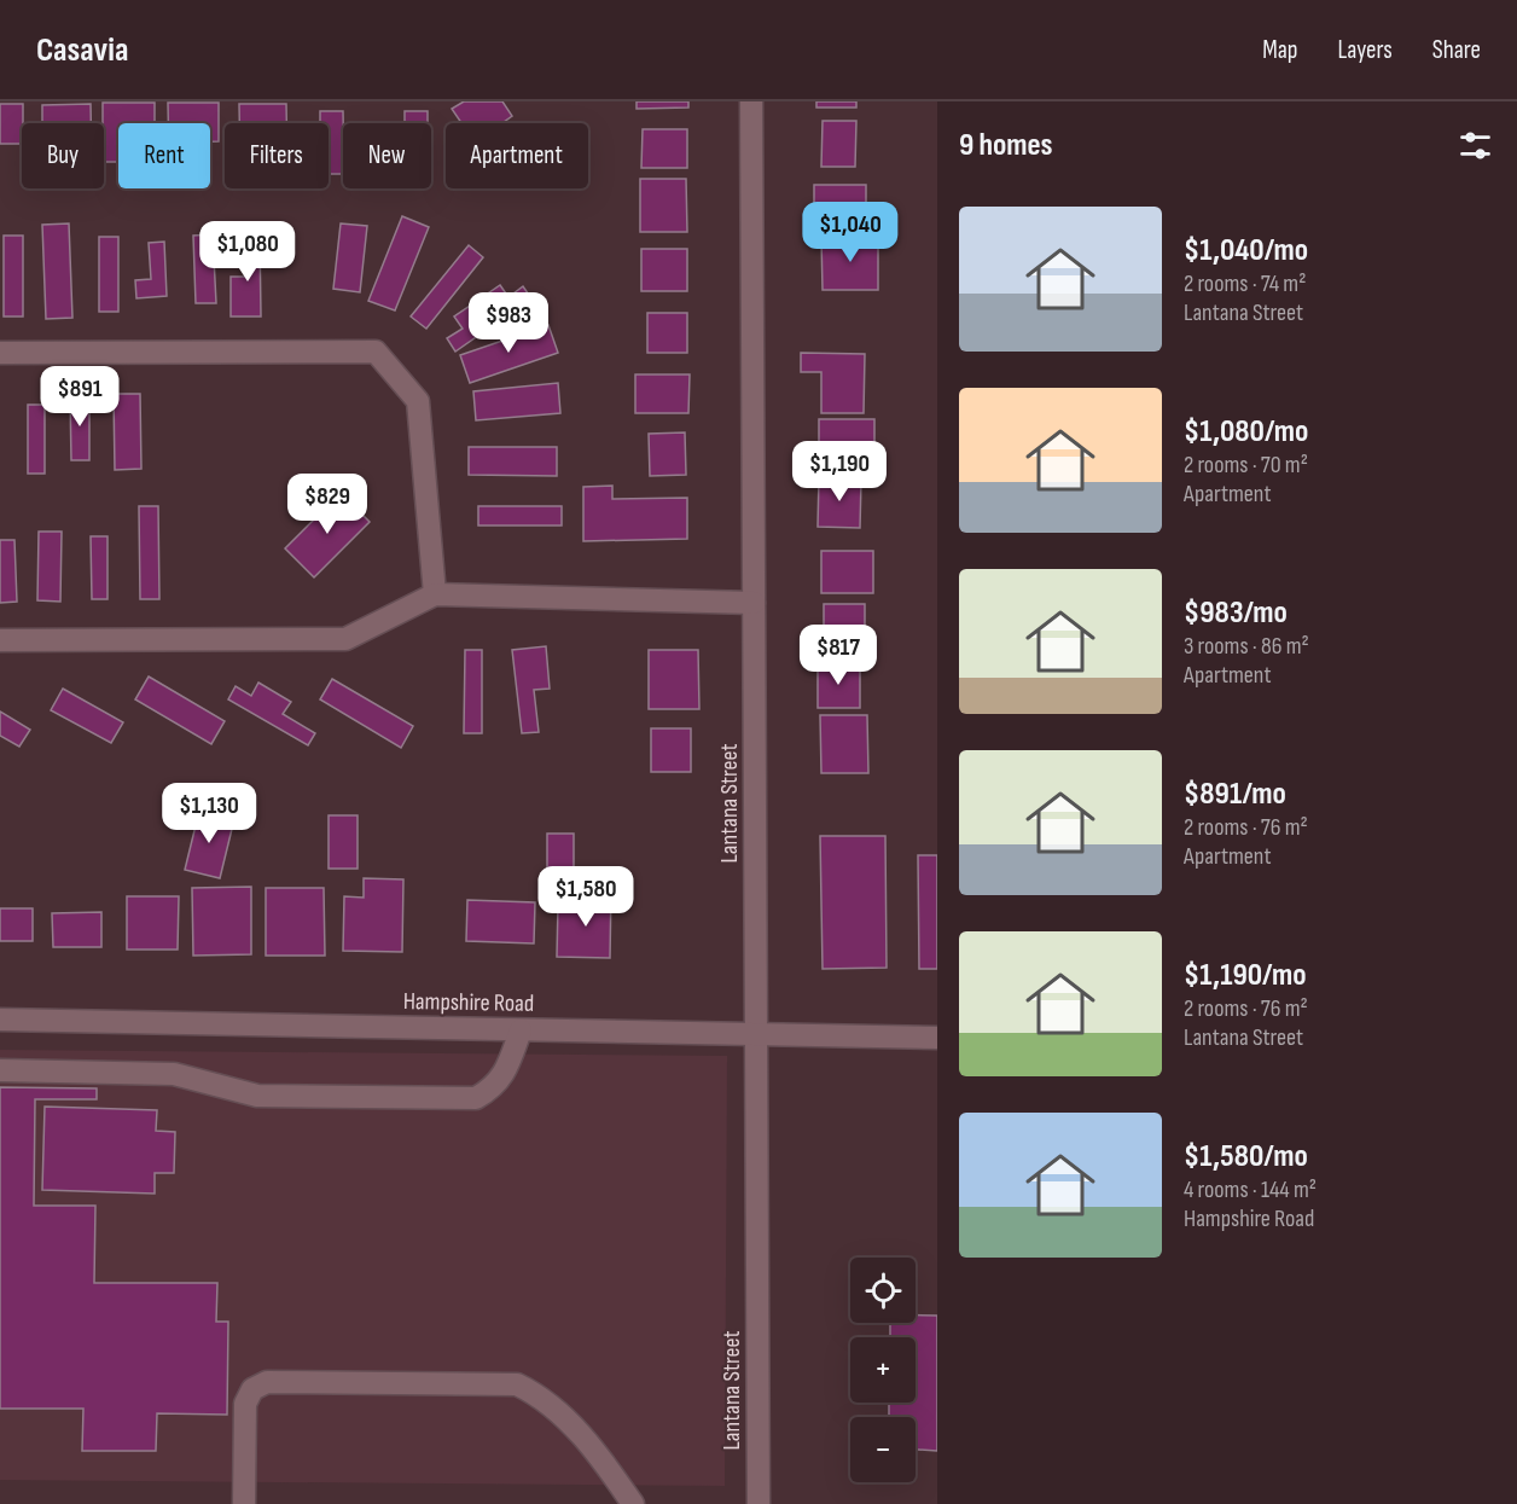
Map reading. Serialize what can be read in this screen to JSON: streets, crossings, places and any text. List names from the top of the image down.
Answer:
{
  "streets": {
    "street": ["Lantana Street", "Hampshire Road"]
  },
  "crossings": [
    ["Lantana Street", "Hampshire Road"]
  ],
  "page": {
    "header": "Casavia",
    "nav": ["Map", "Layers", "Share"],
    "heading": "9 homes",
    "chip": [
      "Buy",
      "Rent",
      "Filters",
      "New",
      "Apartment"
    ],
    "list": [
      {
        "name": "$1,040/mo",
        "note": "2 rooms · 74 m² · Lantana Street"
      },
      {
        "name": "$1,080/mo",
        "note": "2 rooms · 70 m² · Apartment"
      },
      {
        "name": "$983/mo",
        "note": "3 rooms · 86 m² · Apartment"
      },
      {
        "name": "$891/mo",
        "note": "2 rooms · 76 m² · Apartment"
      },
      {
        "name": "$1,190/mo",
        "note": "2 rooms · 76 m² · Lantana Street"
      },
      {
        "name": "$1,580/mo",
        "note": "4 rooms · 144 m² · Hampshire Road"
      }
    ],
    "price": [
      "$1,040",
      "$1,080",
      "$983",
      "$891",
      "$1,190",
      "$829",
      "$817",
      "$1,130",
      "$1,580"
    ],
    "map_buttons": ["+", "−"]
  }
}
